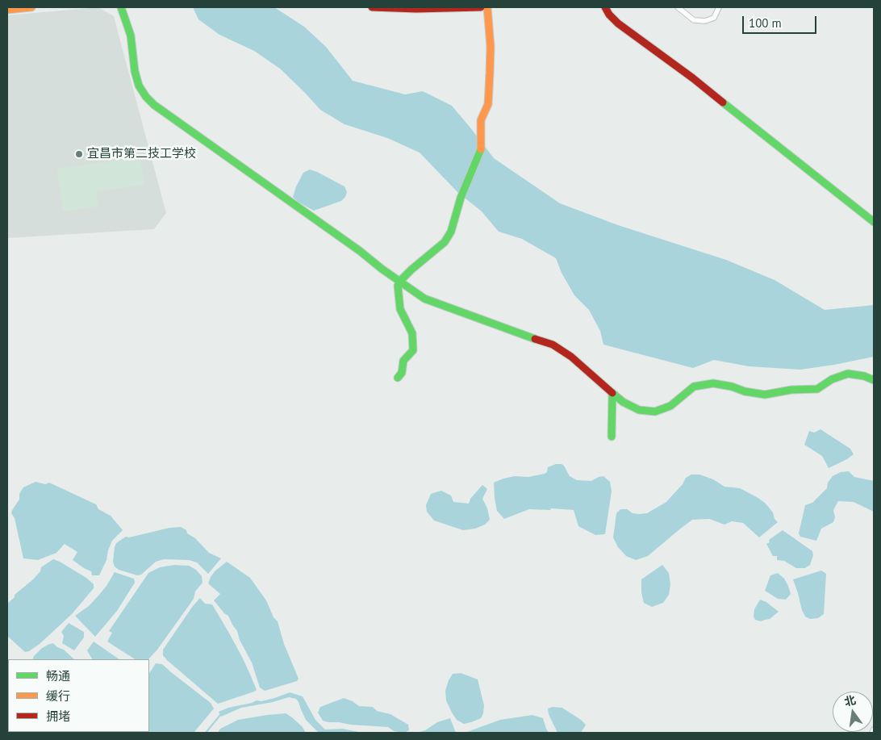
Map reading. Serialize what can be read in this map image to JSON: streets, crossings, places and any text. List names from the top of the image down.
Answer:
{
  "places": ["宜昌市第二技工学校"],
  "legend": ["畅通", "缓行", "拥堵"],
  "scale_bar": "100 m",
  "north": "top"
}
